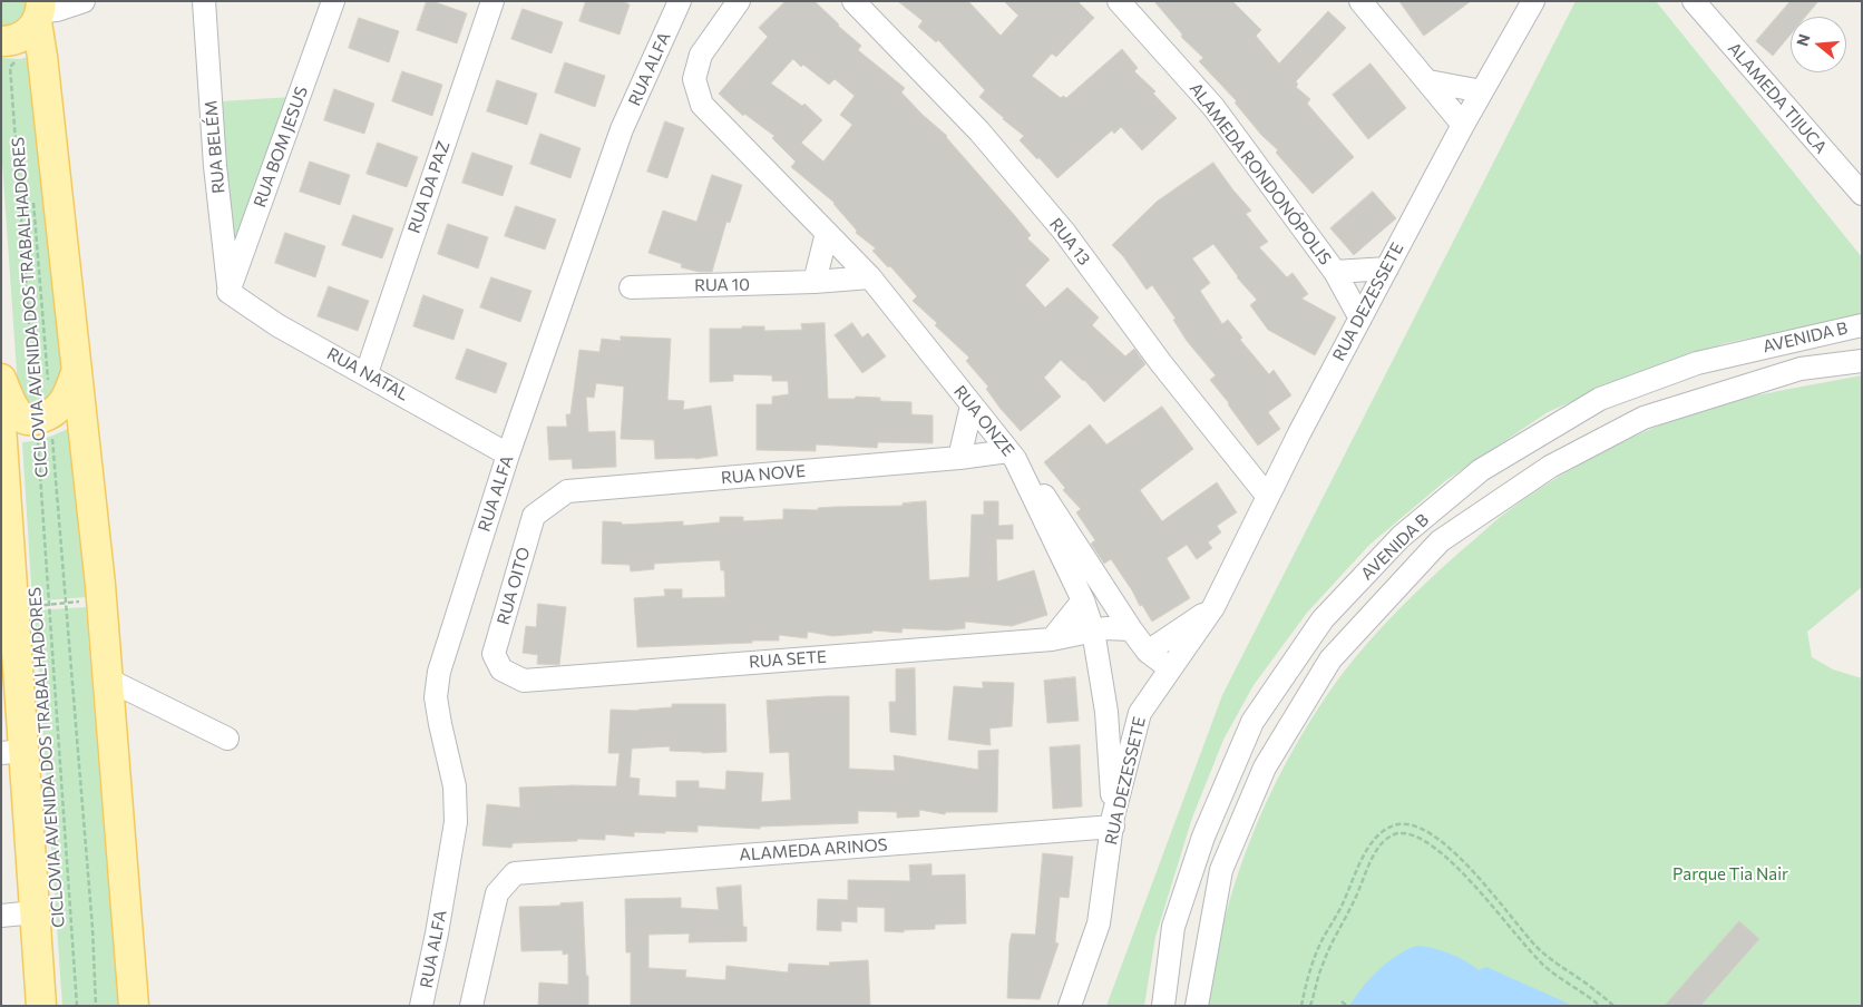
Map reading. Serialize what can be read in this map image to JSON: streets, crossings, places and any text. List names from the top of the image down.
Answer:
{
  "streets": {
    "street": [
      "RUA ALFA",
      "ALAMEDA TIJUCA",
      "RUA BELÉM",
      "RUA BOM JESUS",
      "ALAMEDA RONDONÓPOLIS",
      "RUA DA PAZ",
      "RUA 13",
      "RUA 10",
      "RUA DEZESSETE",
      "AVENIDA B",
      "RUA NATAL",
      "RUA ONZE",
      "RUA NOVE",
      "RUA OITO",
      "RUA SETE",
      "ALAMEDA ARINOS"
    ],
    "path": ["CICLOVIA AVENIDA DOS TRABALHADORES"]
  },
  "crossings": [
    ["RUA ALFA", "RUA NATAL"],
    ["RUA BELÉM", "RUA BOM JESUS"],
    ["RUA BELÉM", "RUA NATAL"],
    ["RUA BOM JESUS", "RUA NATAL"],
    ["ALAMEDA RONDONÓPOLIS", "RUA DEZESSETE"],
    ["RUA DA PAZ", "RUA NATAL"],
    ["RUA 13", "RUA DEZESSETE"],
    ["RUA 10", "RUA ONZE"],
    ["RUA DEZESSETE", "RUA ONZE"],
    ["RUA DEZESSETE", "ALAMEDA ARINOS"],
    ["RUA ONZE", "RUA NOVE"],
    ["RUA ONZE", "RUA SETE"],
    ["RUA ONZE", "ALAMEDA ARINOS"],
    ["RUA NOVE", "RUA OITO"],
    ["RUA OITO", "RUA SETE"]
  ],
  "parks": ["Parque Tia Nair"],
  "north": "left"
}
